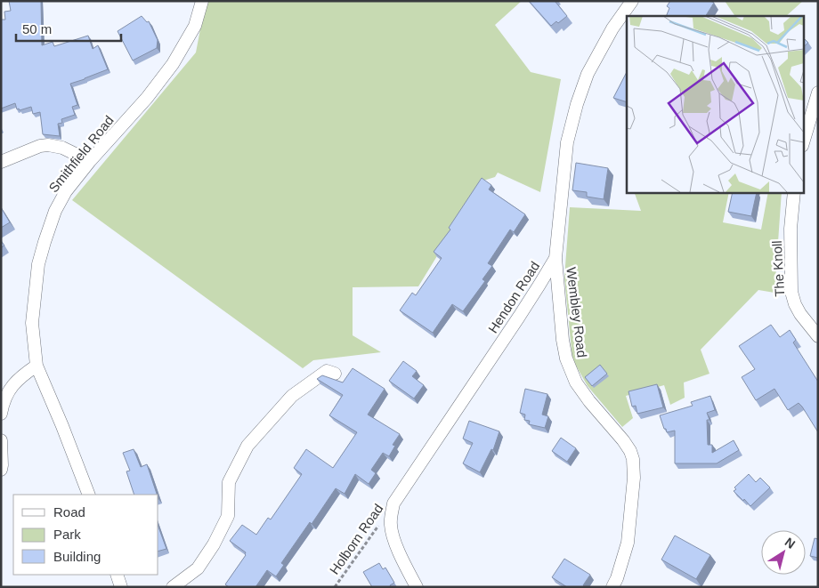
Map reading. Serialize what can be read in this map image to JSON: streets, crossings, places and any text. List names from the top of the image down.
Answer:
{
  "streets": {
    "street": [
      "Smithfield Road",
      "The Knoll",
      "Hendon Road",
      "Wembley Road"
    ],
    "path": ["Holborn Road"]
  },
  "crossings": [
    ["Hendon Road", "Wembley Road"]
  ],
  "legend": ["Road", "Park", "Building"],
  "scale_bar": "50 m",
  "north": "top right"
}
